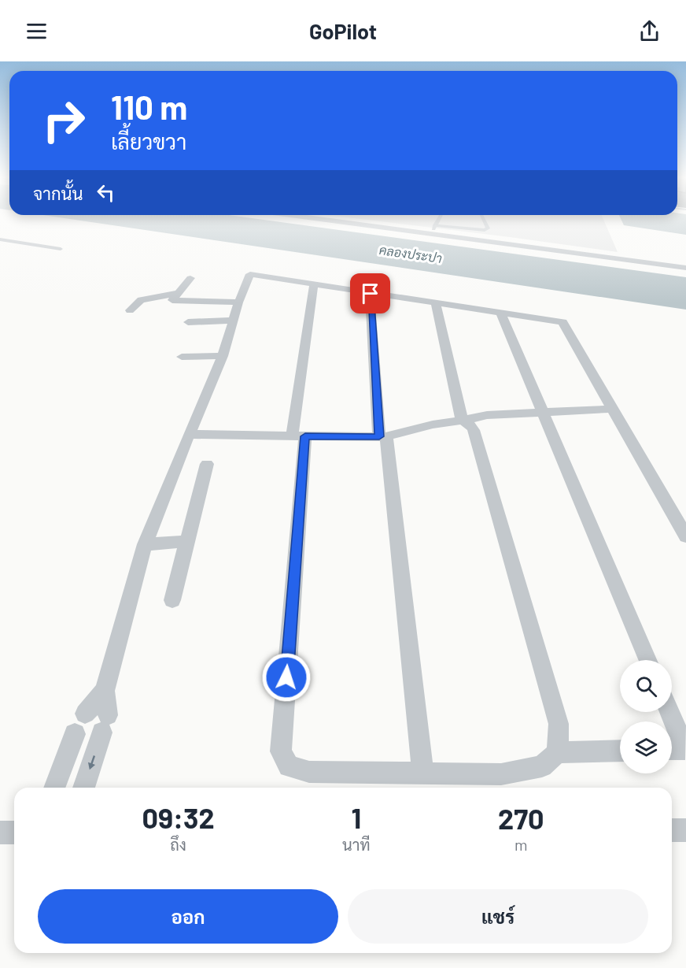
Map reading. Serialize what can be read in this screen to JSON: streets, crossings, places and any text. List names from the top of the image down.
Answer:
{
  "water": ["คลองประปา"],
  "page": {
    "header": "GoPilot",
    "turn": ["110 m", "เลี้ยวขวา"],
    "then": "จากนั้น",
    "eta": [
      "09:32",
      "ถึง",
      "1",
      "นาที",
      "270",
      "m"
    ],
    "buttons": ["ออก", "แชร์"]
  }
}
